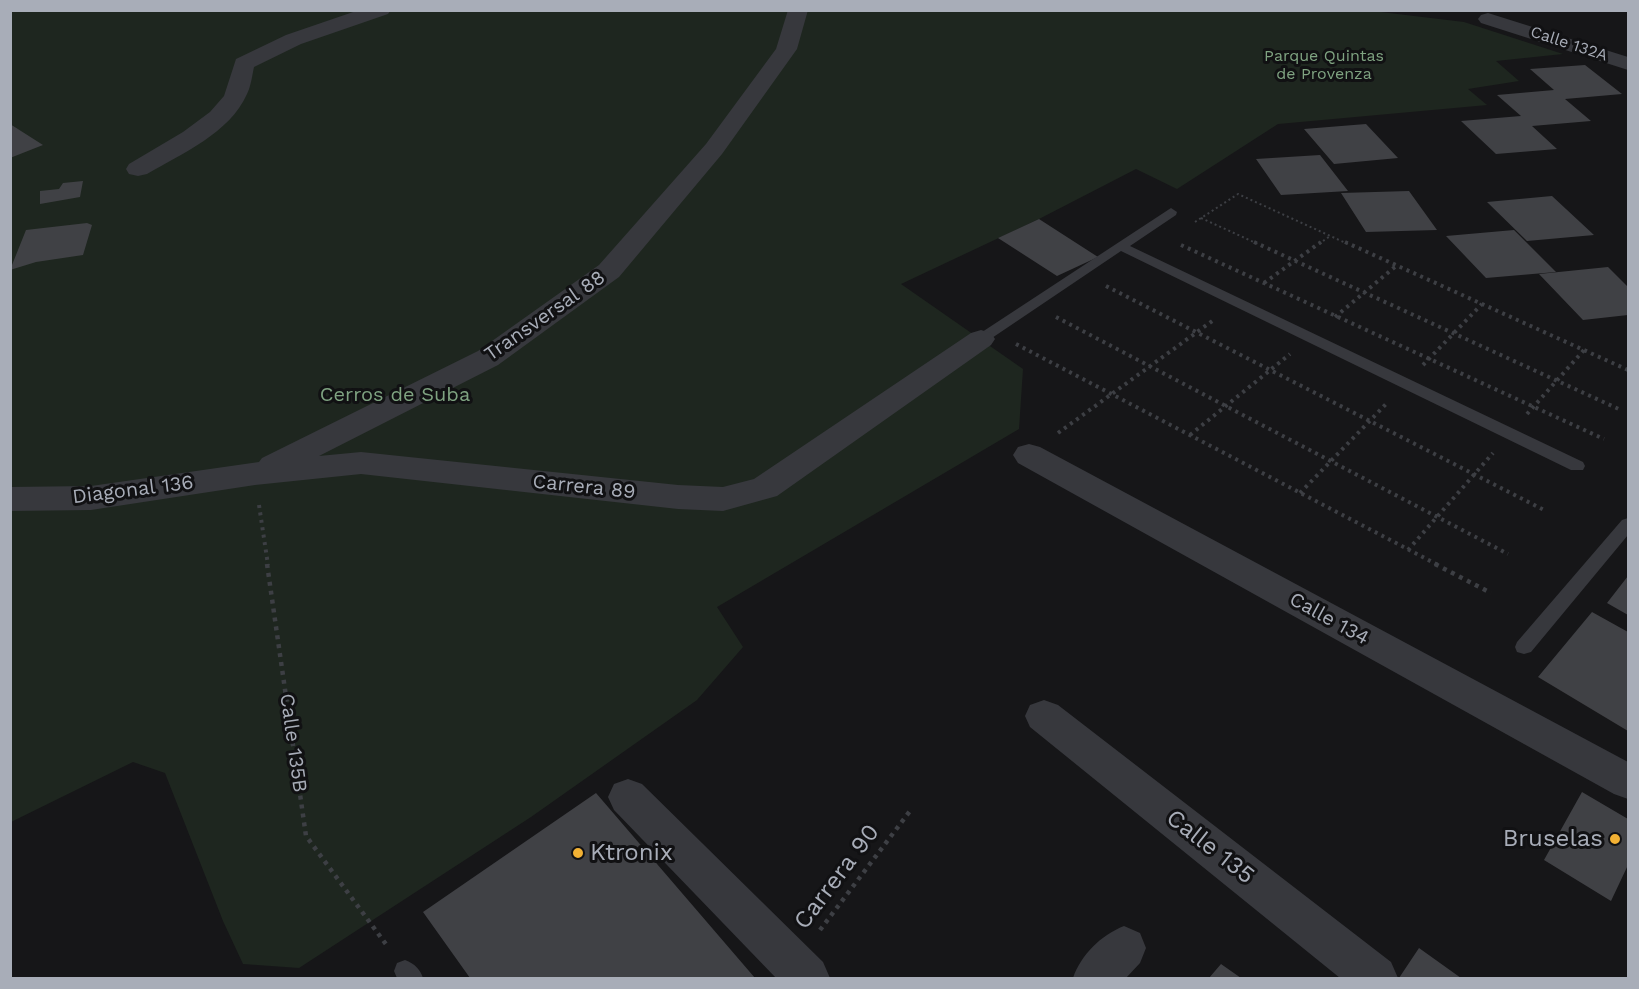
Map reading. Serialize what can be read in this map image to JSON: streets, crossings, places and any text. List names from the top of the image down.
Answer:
{
  "streets": {
    "street": [
      "Calle 132A",
      "Transversal 88",
      "Carrera 89",
      "Diagonal 136",
      "Calle 134",
      "Calle 135"
    ],
    "path": ["Calle 135B", "Carrera 90"]
  },
  "crossings": [
    ["Transversal 88", "Carrera 89"],
    ["Transversal 88", "Diagonal 136"],
    ["Transversal 88", "Calle 135B"],
    ["Carrera 89", "Diagonal 136"],
    ["Carrera 89", "Calle 135B"],
    ["Diagonal 136", "Calle 135B"]
  ],
  "parks": ["Parque Quintas de Provenza", "Cerros de Suba"],
  "places": ["Bruselas", "Ktronix"]
}
